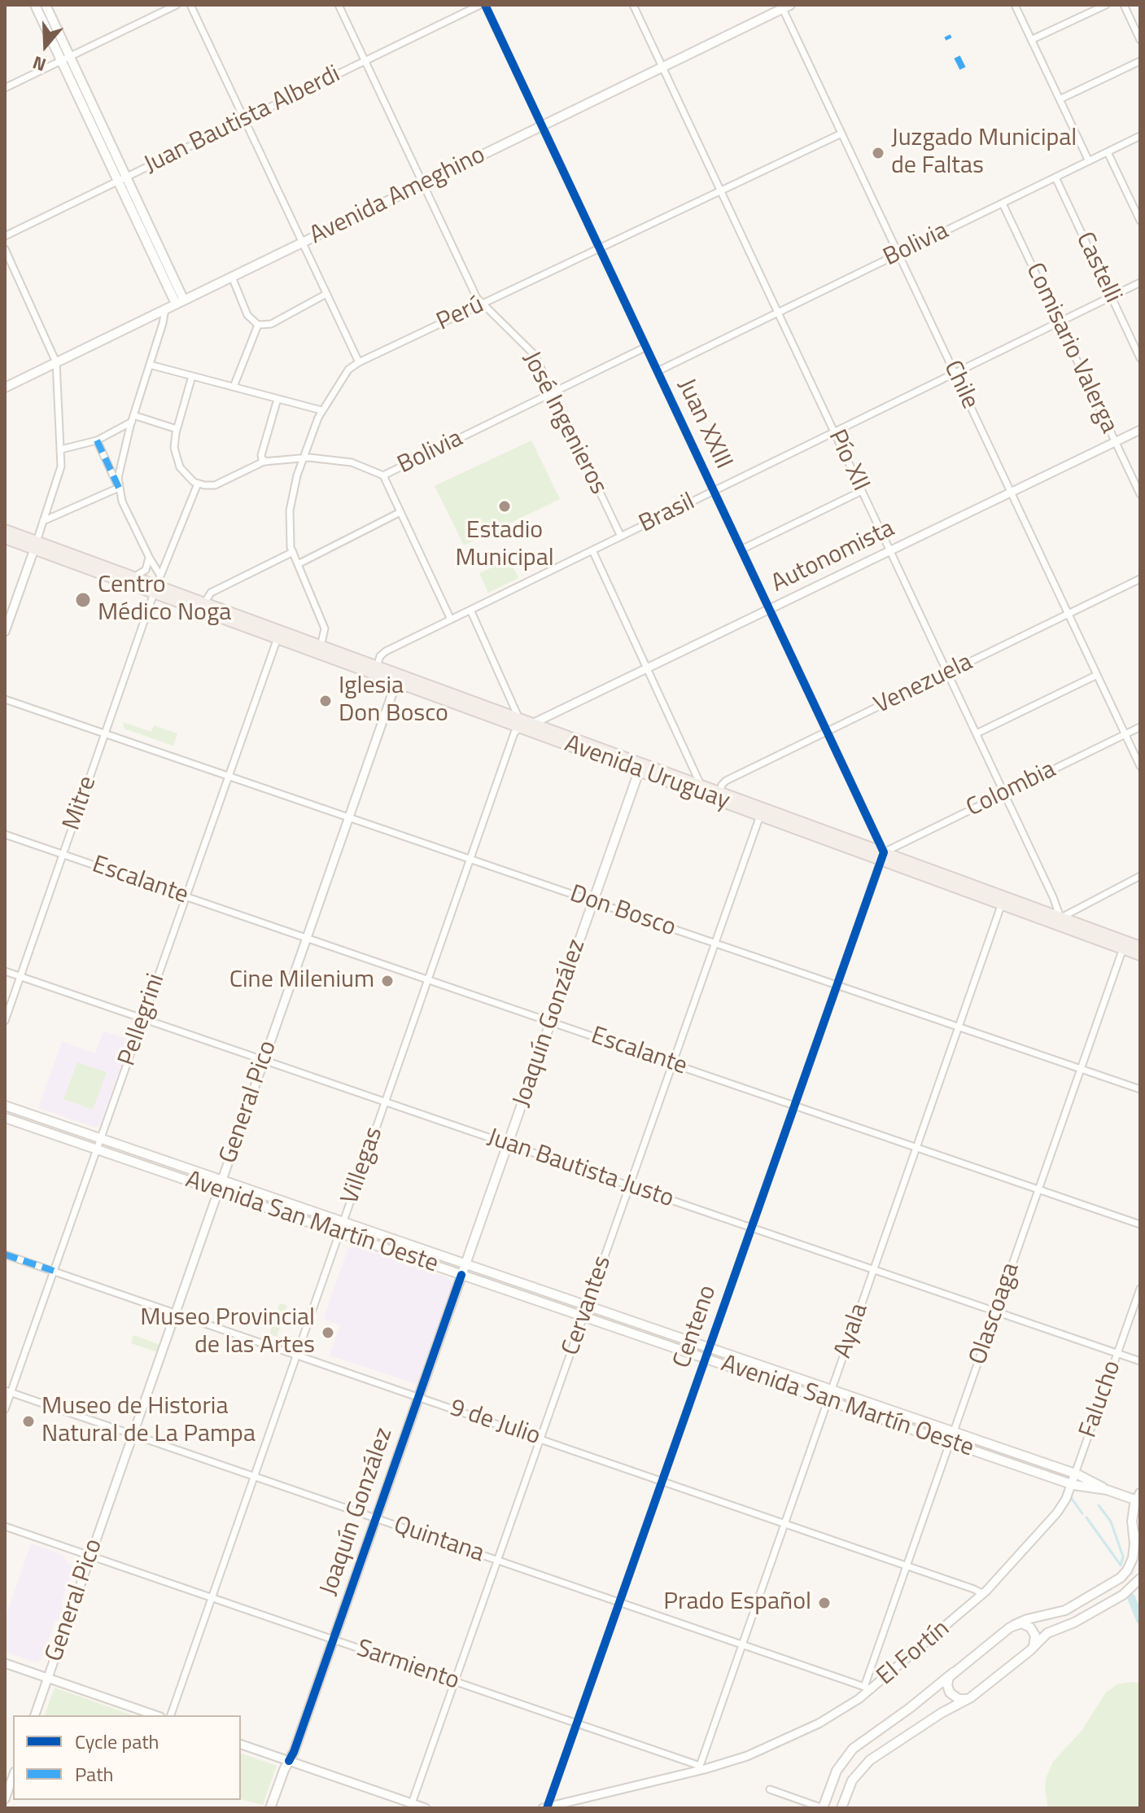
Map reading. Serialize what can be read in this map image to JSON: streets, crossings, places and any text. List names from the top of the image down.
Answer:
{
  "streets": {
    "main road": [
      "Avenida Ameghino",
      "Avenida Uruguay",
      "Joaquín González",
      "Avenida San Martín Oeste"
    ],
    "street": [
      "Juan Bautista Alberdi",
      "Bolivia",
      "Castelli",
      "Perú",
      "Comisario Valerga",
      "Chile",
      "José Ingenieros",
      "Juan XXIII",
      "Pío XII",
      "Brasil",
      "Autonomista",
      "Venezuela",
      "Colombia",
      "Mitre",
      "Escalante",
      "Don Bosco",
      "Pellegrini",
      "General Pico",
      "Villegas",
      "Juan Bautista Justo",
      "Cervantes",
      "Olascoaga",
      "Centeno",
      "Ayala",
      "Falucho",
      "9 de Julio",
      "Quintana",
      "El Fortín",
      "Sarmiento"
    ]
  },
  "crossings": [
    ["Juan Bautista Alberdi", "José Ingenieros"],
    ["Juan Bautista Alberdi", "Juan XXIII"],
    ["Avenida Ameghino", "Chile"],
    ["Avenida Ameghino", "José Ingenieros"],
    ["Avenida Ameghino", "Juan XXIII"],
    ["Avenida Ameghino", "Pío XII"],
    ["Bolivia", "Castelli"],
    ["Bolivia", "Perú"],
    ["Bolivia", "Comisario Valerga"],
    ["Bolivia", "Chile"],
    ["Bolivia", "José Ingenieros"],
    ["Bolivia", "Juan XXIII"],
    ["Bolivia", "Pío XII"],
    ["Castelli", "Brasil"],
    ["Perú", "Chile"],
    ["Perú", "José Ingenieros"],
    ["Perú", "Juan XXIII"],
    ["Perú", "Pío XII"],
    ["Perú", "Avenida Uruguay"],
    ["Comisario Valerga", "Brasil"],
    ["Comisario Valerga", "Autonomista"],
    ["Chile", "Brasil"],
    ["Chile", "Autonomista"],
    ["Chile", "Venezuela"],
    ["Chile", "Colombia"],
    ["José Ingenieros", "Brasil"],
    ["Juan XXIII", "Brasil"],
    ["Juan XXIII", "Autonomista"],
    ["Juan XXIII", "Venezuela"],
    ["Juan XXIII", "Avenida Uruguay"],
    ["Juan XXIII", "Colombia"],
    ["Juan XXIII", "Centeno"],
    ["Pío XII", "Brasil"],
    ["Pío XII", "Autonomista"],
    ["Pío XII", "Venezuela"],
    ["Pío XII", "Avenida Uruguay"],
    ["Pío XII", "Colombia"],
    ["Brasil", "Avenida Uruguay"],
    ["Autonomista", "Avenida Uruguay"],
    ["Venezuela", "Avenida Uruguay"],
    ["Avenida Uruguay", "Colombia"],
    ["Avenida Uruguay", "Mitre"],
    ["Avenida Uruguay", "Pellegrini"],
    ["Avenida Uruguay", "Joaquín González"],
    ["Avenida Uruguay", "General Pico"],
    ["Avenida Uruguay", "Villegas"],
    ["Avenida Uruguay", "Cervantes"],
    ["Avenida Uruguay", "Olascoaga"],
    ["Avenida Uruguay", "Centeno"],
    ["Avenida Uruguay", "Ayala"],
    ["Colombia", "Centeno"],
    ["Mitre", "Escalante"],
    ["Mitre", "Don Bosco"],
    ["Mitre", "Juan Bautista Justo"],
    ["Escalante", "Pellegrini"],
    ["Escalante", "Joaquín González"],
    ["Escalante", "General Pico"],
    ["Escalante", "Villegas"],
    ["Escalante", "Cervantes"],
    ["Escalante", "Olascoaga"],
    ["Escalante", "Centeno"],
    ["Escalante", "Ayala"],
    ["Don Bosco", "Pellegrini"],
    ["Don Bosco", "Joaquín González"],
    ["Don Bosco", "General Pico"],
    ["Don Bosco", "Villegas"],
    ["Don Bosco", "Cervantes"],
    ["Don Bosco", "Olascoaga"],
    ["Don Bosco", "Centeno"],
    ["Don Bosco", "Ayala"],
    ["Pellegrini", "Juan Bautista Justo"],
    ["Pellegrini", "Avenida San Martín Oeste"],
    ["Pellegrini", "9 de Julio"],
    ["Pellegrini", "Quintana"],
    ["Joaquín González", "Juan Bautista Justo"],
    ["Joaquín González", "Avenida San Martín Oeste"],
    ["Joaquín González", "9 de Julio"],
    ["Joaquín González", "Quintana"],
    ["Joaquín González", "Sarmiento"],
    ["General Pico", "Juan Bautista Justo"],
    ["General Pico", "Avenida San Martín Oeste"],
    ["General Pico", "9 de Julio"],
    ["General Pico", "Quintana"],
    ["General Pico", "Sarmiento"],
    ["Villegas", "Juan Bautista Justo"],
    ["Villegas", "Avenida San Martín Oeste"],
    ["Villegas", "9 de Julio"],
    ["Villegas", "Quintana"],
    ["Villegas", "Sarmiento"],
    ["Juan Bautista Justo", "Cervantes"],
    ["Juan Bautista Justo", "Olascoaga"],
    ["Juan Bautista Justo", "Centeno"],
    ["Juan Bautista Justo", "Ayala"],
    ["Juan Bautista Justo", "Falucho"],
    ["Avenida San Martín Oeste", "Cervantes"],
    ["Avenida San Martín Oeste", "Olascoaga"],
    ["Avenida San Martín Oeste", "Centeno"],
    ["Avenida San Martín Oeste", "Ayala"],
    ["Avenida San Martín Oeste", "Falucho"],
    ["Avenida San Martín Oeste", "El Fortín"],
    ["Cervantes", "9 de Julio"],
    ["Cervantes", "Quintana"],
    ["Cervantes", "Sarmiento"],
    ["Olascoaga", "9 de Julio"],
    ["Olascoaga", "Quintana"],
    ["Olascoaga", "El Fortín"],
    ["Centeno", "9 de Julio"],
    ["Centeno", "Quintana"],
    ["Centeno", "El Fortín"],
    ["Centeno", "Sarmiento"],
    ["Ayala", "9 de Julio"],
    ["Ayala", "Quintana"],
    ["Ayala", "El Fortín"],
    ["Ayala", "Sarmiento"],
    ["Falucho", "El Fortín"],
    ["9 de Julio", "El Fortín"],
    ["Quintana", "El Fortín"],
    ["El Fortín", "Sarmiento"]
  ],
  "places": [
    "Juzgado Municipal de Faltas",
    "Estadio Municipal",
    "Centro Médico Noga",
    "Iglesia Don Bosco",
    "Cine Milenium",
    "Museo Provincial de las Artes",
    "Museo de Historia Natural de La Pampa",
    "Prado Español"
  ],
  "legend": ["Cycle path", "Path"],
  "north": "bottom"
}
